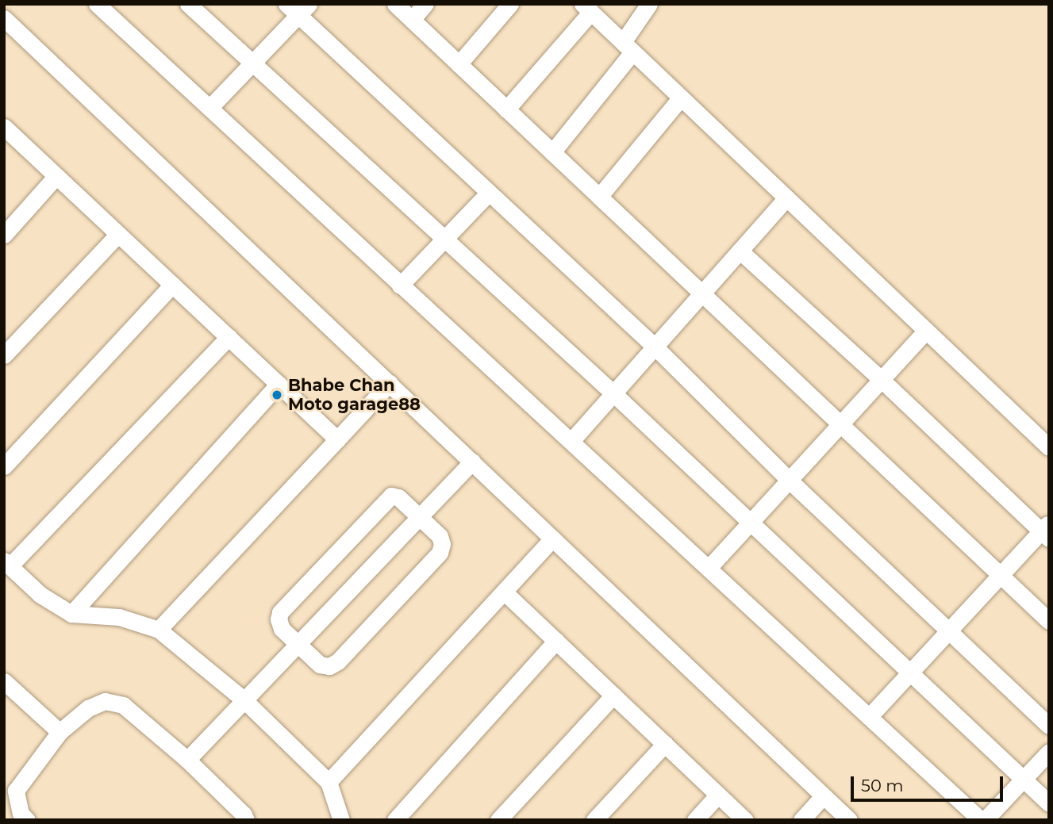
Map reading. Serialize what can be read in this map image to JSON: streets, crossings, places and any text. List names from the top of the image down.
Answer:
{
  "places": ["Bhabe Chan Moto garage88"],
  "scale_bar": "50 m"
}
